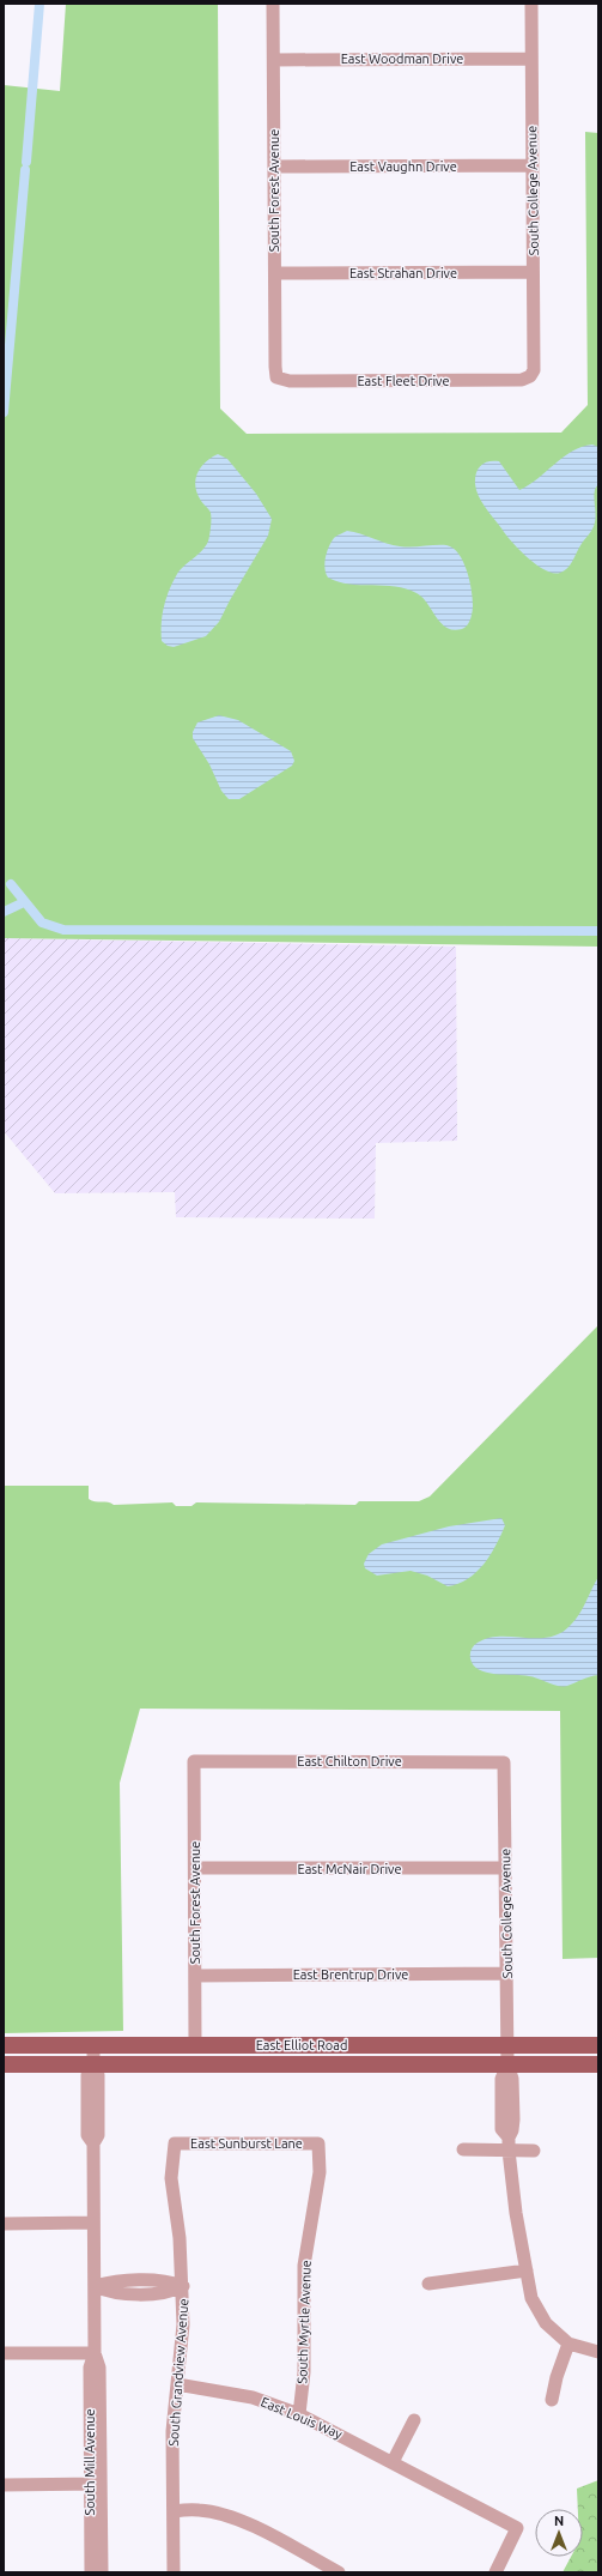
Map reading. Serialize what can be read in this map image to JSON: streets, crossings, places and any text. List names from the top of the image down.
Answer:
{
  "streets": {
    "main road": ["East Elliot Road"],
    "street": [
      "East Woodman Drive",
      "East Vaughn Drive",
      "South Forest Avenue",
      "South College Avenue",
      "East Strahan Drive",
      "East Fleet Drive",
      "East Chilton Drive",
      "East McNair Drive",
      "East Brentrup Drive",
      "East Sunburst Lane",
      "South Myrtle Avenue",
      "South Grandview Avenue",
      "East Louis Way",
      "South Mill Avenue"
    ]
  },
  "crossings": [
    ["East Woodman Drive", "South Forest Avenue"],
    ["East Woodman Drive", "South College Avenue"],
    ["East Vaughn Drive", "South Forest Avenue"],
    ["East Vaughn Drive", "South College Avenue"],
    ["South Forest Avenue", "East Strahan Drive"],
    ["South Forest Avenue", "East Fleet Drive"],
    ["South Forest Avenue", "East Chilton Drive"],
    ["South Forest Avenue", "East McNair Drive"],
    ["South Forest Avenue", "East Brentrup Drive"],
    ["South Forest Avenue", "East Elliot Road"],
    ["South College Avenue", "East Strahan Drive"],
    ["South College Avenue", "East Fleet Drive"],
    ["South College Avenue", "East Chilton Drive"],
    ["South College Avenue", "East McNair Drive"],
    ["South College Avenue", "East Brentrup Drive"],
    ["South College Avenue", "East Elliot Road"],
    ["East Elliot Road", "South Mill Avenue"],
    ["East Sunburst Lane", "South Myrtle Avenue"],
    ["East Sunburst Lane", "South Grandview Avenue"],
    ["South Myrtle Avenue", "East Louis Way"],
    ["South Grandview Avenue", "East Louis Way"]
  ],
  "north": "top"
}
